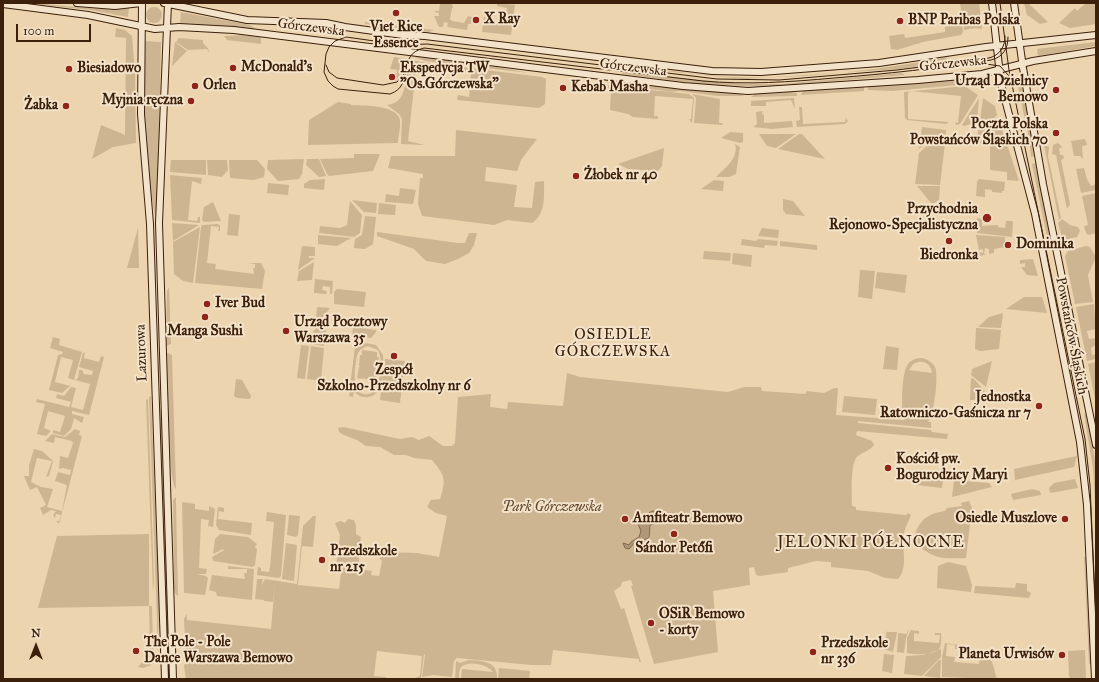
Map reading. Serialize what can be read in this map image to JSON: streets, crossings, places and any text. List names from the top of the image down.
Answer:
{
  "streets": {
    "main road": ["Górczewska", "Powstańców Śląskich", "Lazurowa"]
  },
  "crossings": [
    ["Górczewska", "Powstańców Śląskich"],
    ["Górczewska", "Lazurowa"]
  ],
  "districts": ["OSIEDLE GÓRCZEWSKA", "JELONKI PÓŁNOCNE"],
  "parks": ["Park Górczewska"],
  "places": [
    "Viet Rice Essence",
    "X Ray",
    "BNP Paribas Polska",
    "McDonald's",
    "Biesiadowo",
    "Ekspedycja TW \"Os.Górczewska\"",
    "Orlen",
    "Kebab Masha",
    "Urząd Dzielnicy Bemowo",
    "Myjnia ręczna",
    "Żabka",
    "Poczta Polska Powstańców Śląskich 70",
    "Żłobek nr 40",
    "Przychodnia Rejonowo-Specjalistyczna",
    "Biedronka",
    "Dominika",
    "Iver Bud",
    "Manga Sushi",
    "Urząd Pocztowy Warszawa 35",
    "Zespół Szkolno-Przedszkolny nr 6",
    "Jednostka Ratowniczo-Gaśnicza nr 7",
    "Kościół pw. Bogurodzicy Maryi",
    "Amfiteatr Bemowo",
    "Osiedle Muszlove",
    "Sándor Petőfi",
    "Przedszkole nr 215",
    "OSiR Bemowo - korty",
    "The Pole - Pole Dance Warszawa Bemowo",
    "Przedszkole nr 336",
    "Planeta Urwisów"
  ],
  "scale_bar": "100 m",
  "north": "top"
}
